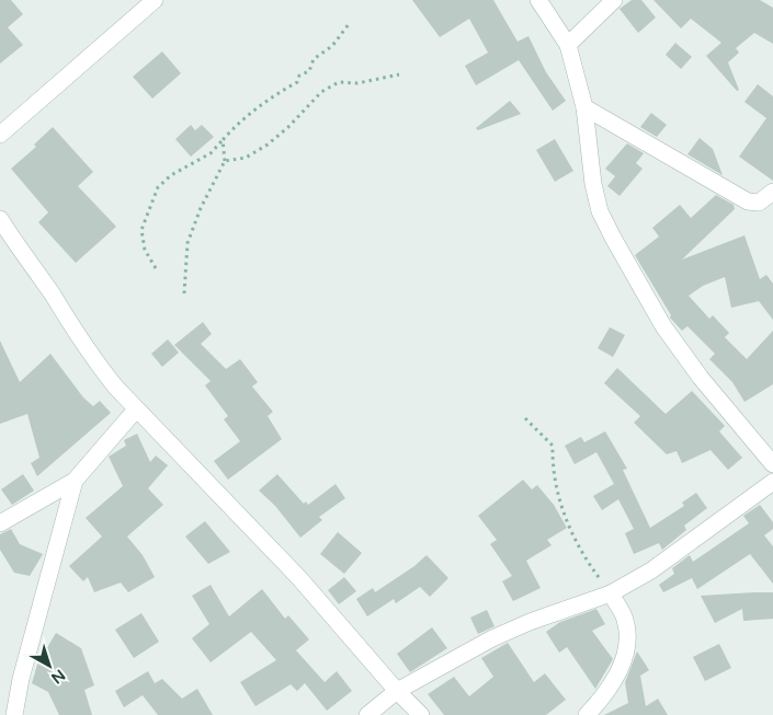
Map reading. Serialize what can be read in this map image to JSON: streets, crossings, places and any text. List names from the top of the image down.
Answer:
{
  "north": "bottom right"
}
